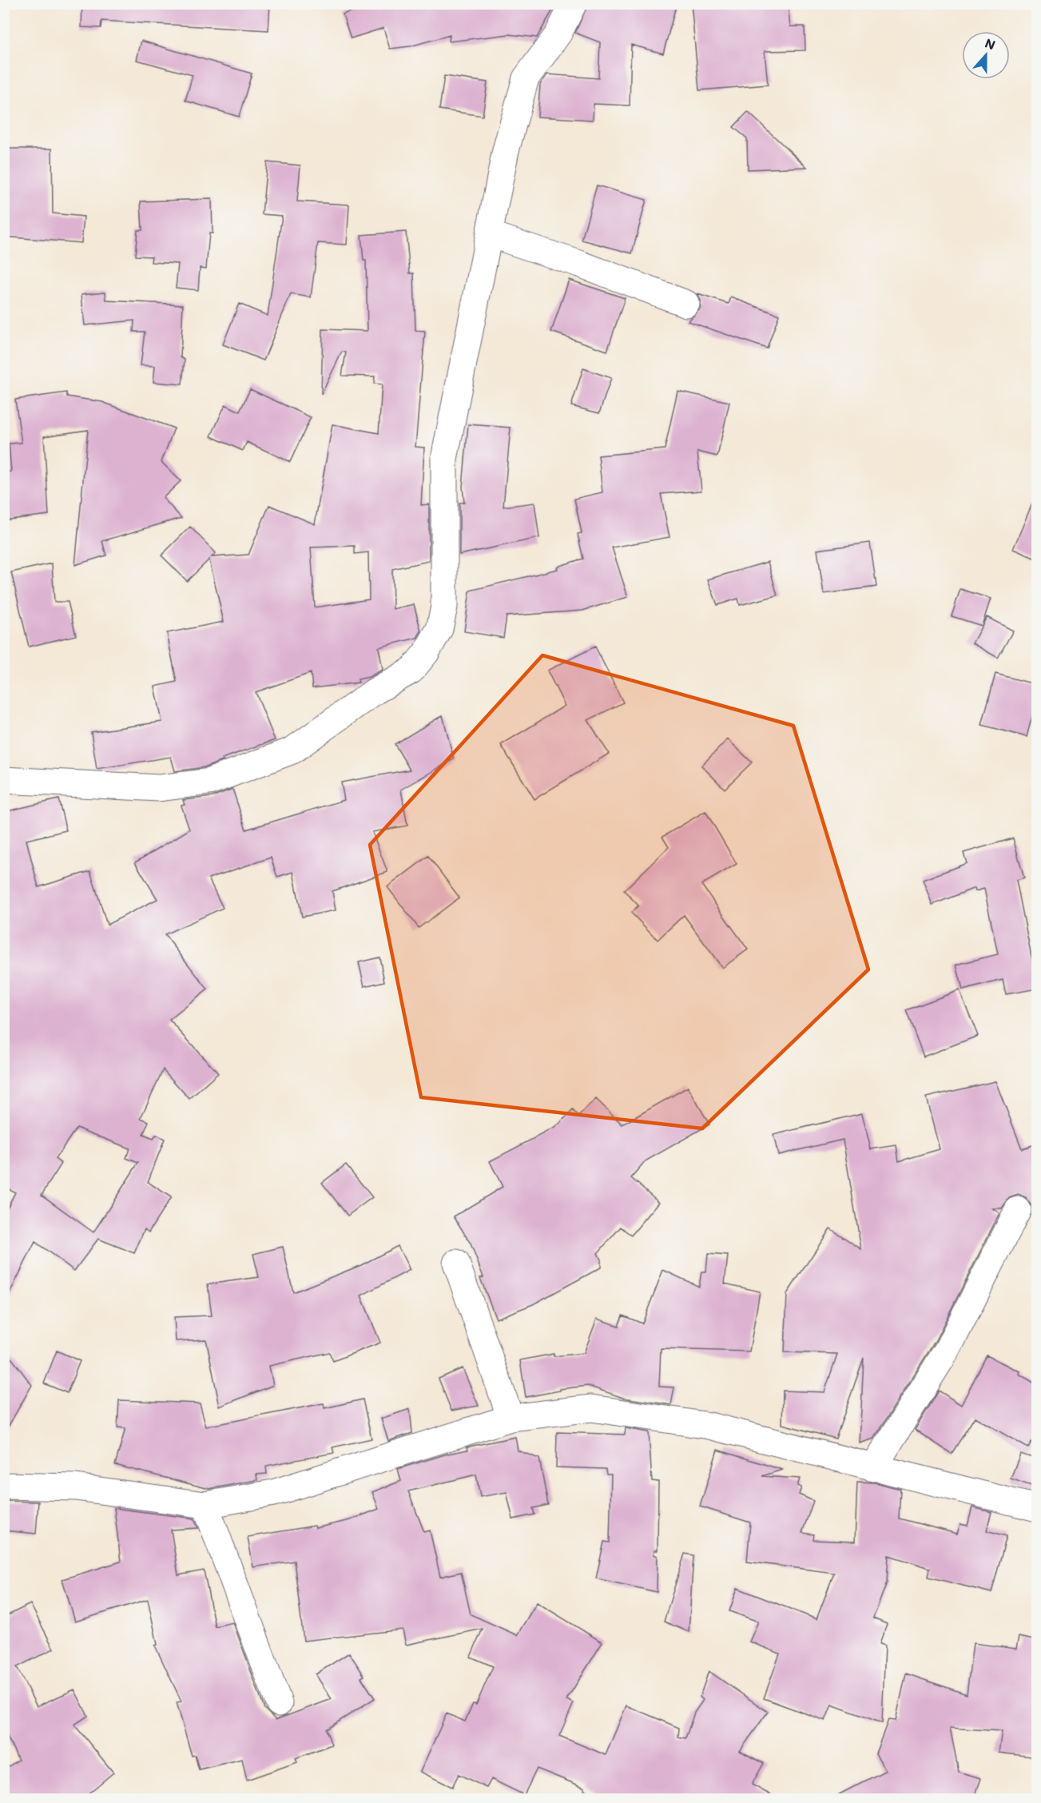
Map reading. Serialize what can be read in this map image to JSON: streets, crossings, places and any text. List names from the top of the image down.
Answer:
{
  "north": "top"
}
